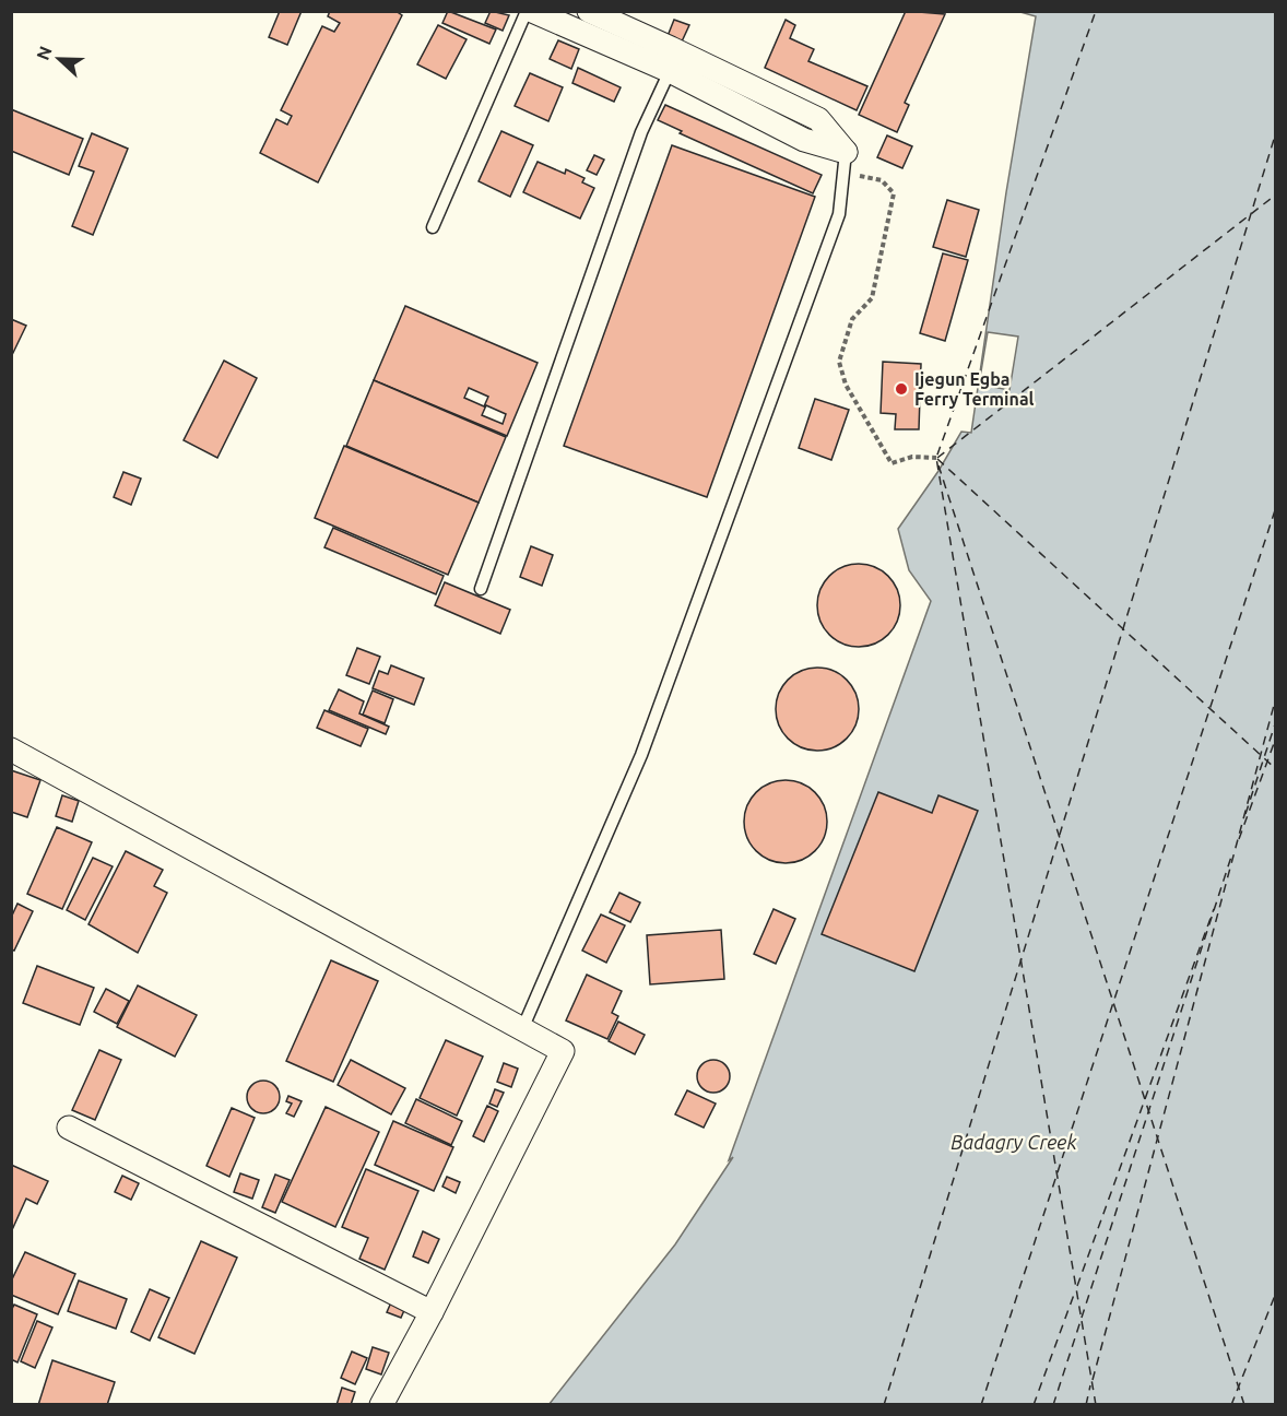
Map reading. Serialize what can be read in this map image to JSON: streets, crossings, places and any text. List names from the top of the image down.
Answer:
{
  "water": ["Badagry Creek"],
  "places": ["Ijegun Egba Ferry Terminal"],
  "north": "left"
}
